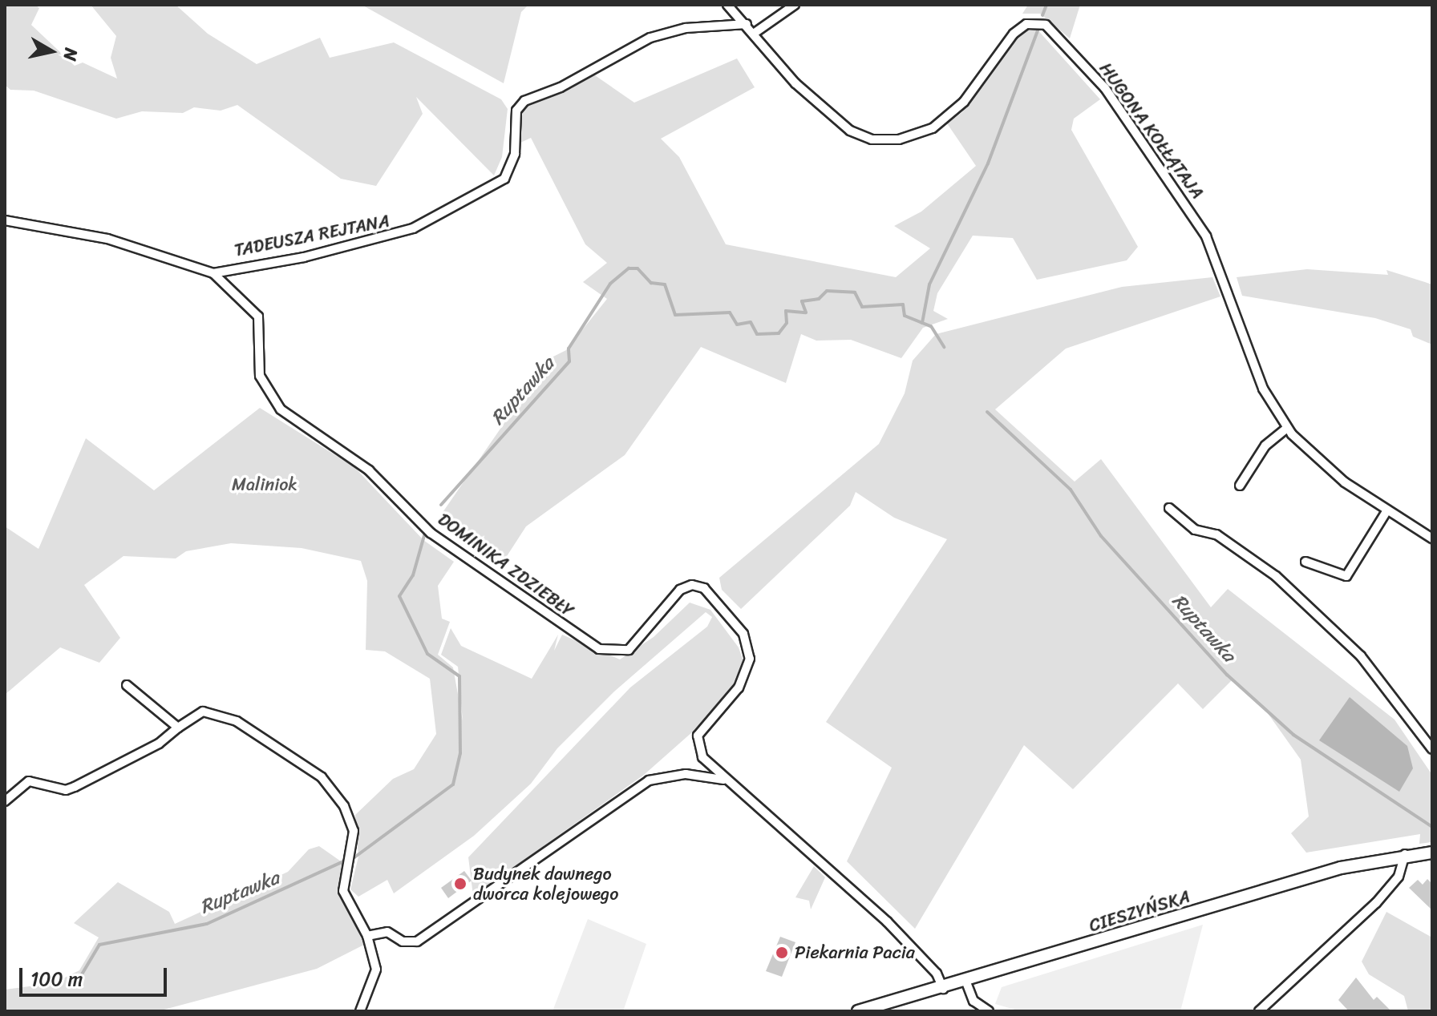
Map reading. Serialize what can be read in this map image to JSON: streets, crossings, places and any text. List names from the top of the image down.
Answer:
{
  "streets": {
    "main road": ["CIESZYŃSKA"],
    "street": ["HUGONA KOŁŁĄTAJA", "TADEUSZA REJTANA", "DOMINIKA ZDZIEBŁY"]
  },
  "crossings": [
    ["HUGONA KOŁŁĄTAJA", "TADEUSZA REJTANA"],
    ["TADEUSZA REJTANA", "DOMINIKA ZDZIEBŁY"],
    ["DOMINIKA ZDZIEBŁY", "CIESZYŃSKA"]
  ],
  "water": ["Ruptawka"],
  "parks": ["Maliniok"],
  "places": ["Budynek dawnego dworca kolejowego", "Piekarnia Pacia"],
  "scale_bar": "100 m",
  "north": "right"
}
